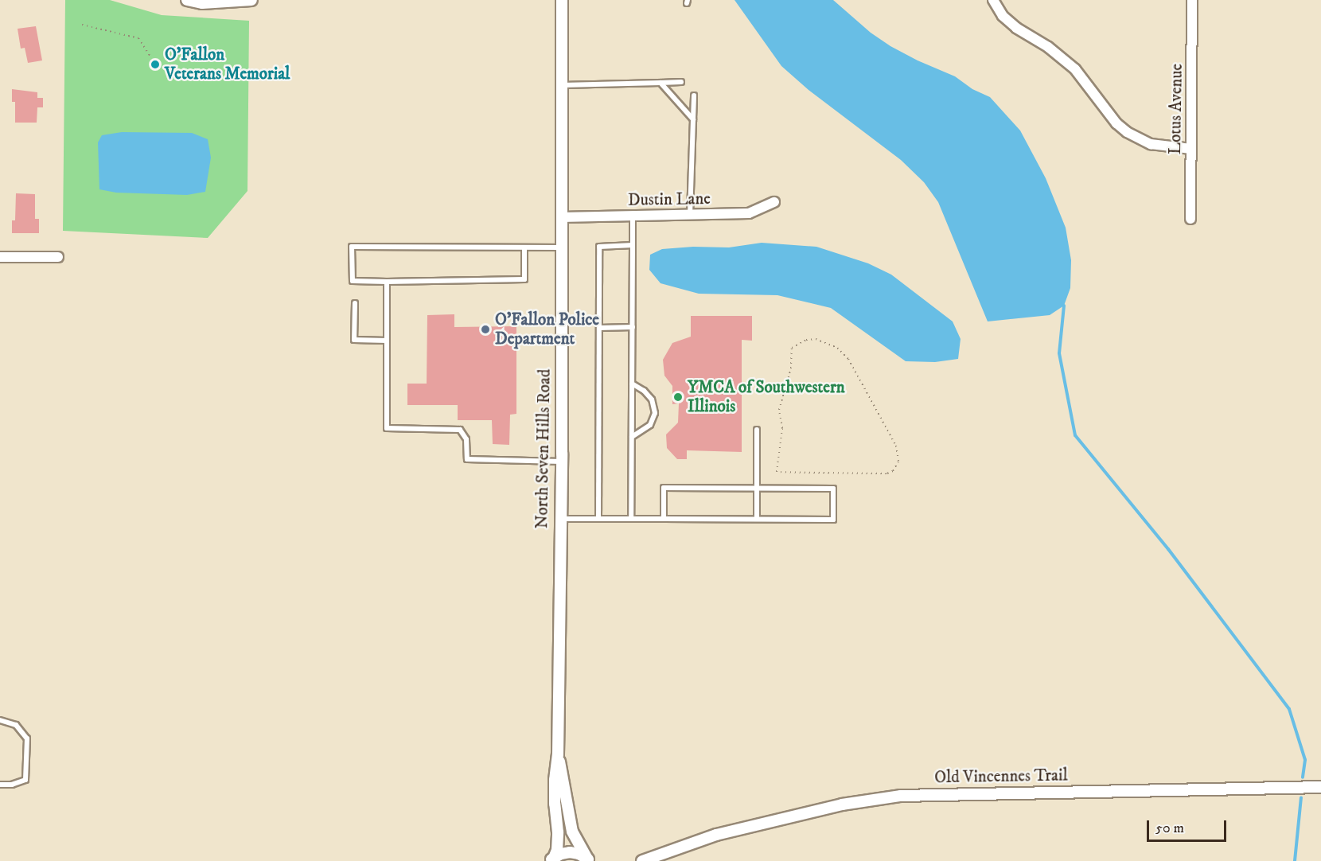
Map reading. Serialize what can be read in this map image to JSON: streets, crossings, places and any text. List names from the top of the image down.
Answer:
{
  "streets": {
    "street": [
      "Lotus Avenue",
      "Dustin Lane",
      "North Seven Hills Road",
      "Old Vincennes Trail"
    ]
  },
  "crossings": [
    ["Dustin Lane", "North Seven Hills Road"]
  ],
  "places": ["O'Fallon Veterans Memorial", "O'Fallon Police Department", "YMCA of Southwestern Illinois"],
  "scale_bar": "50 m"
}
